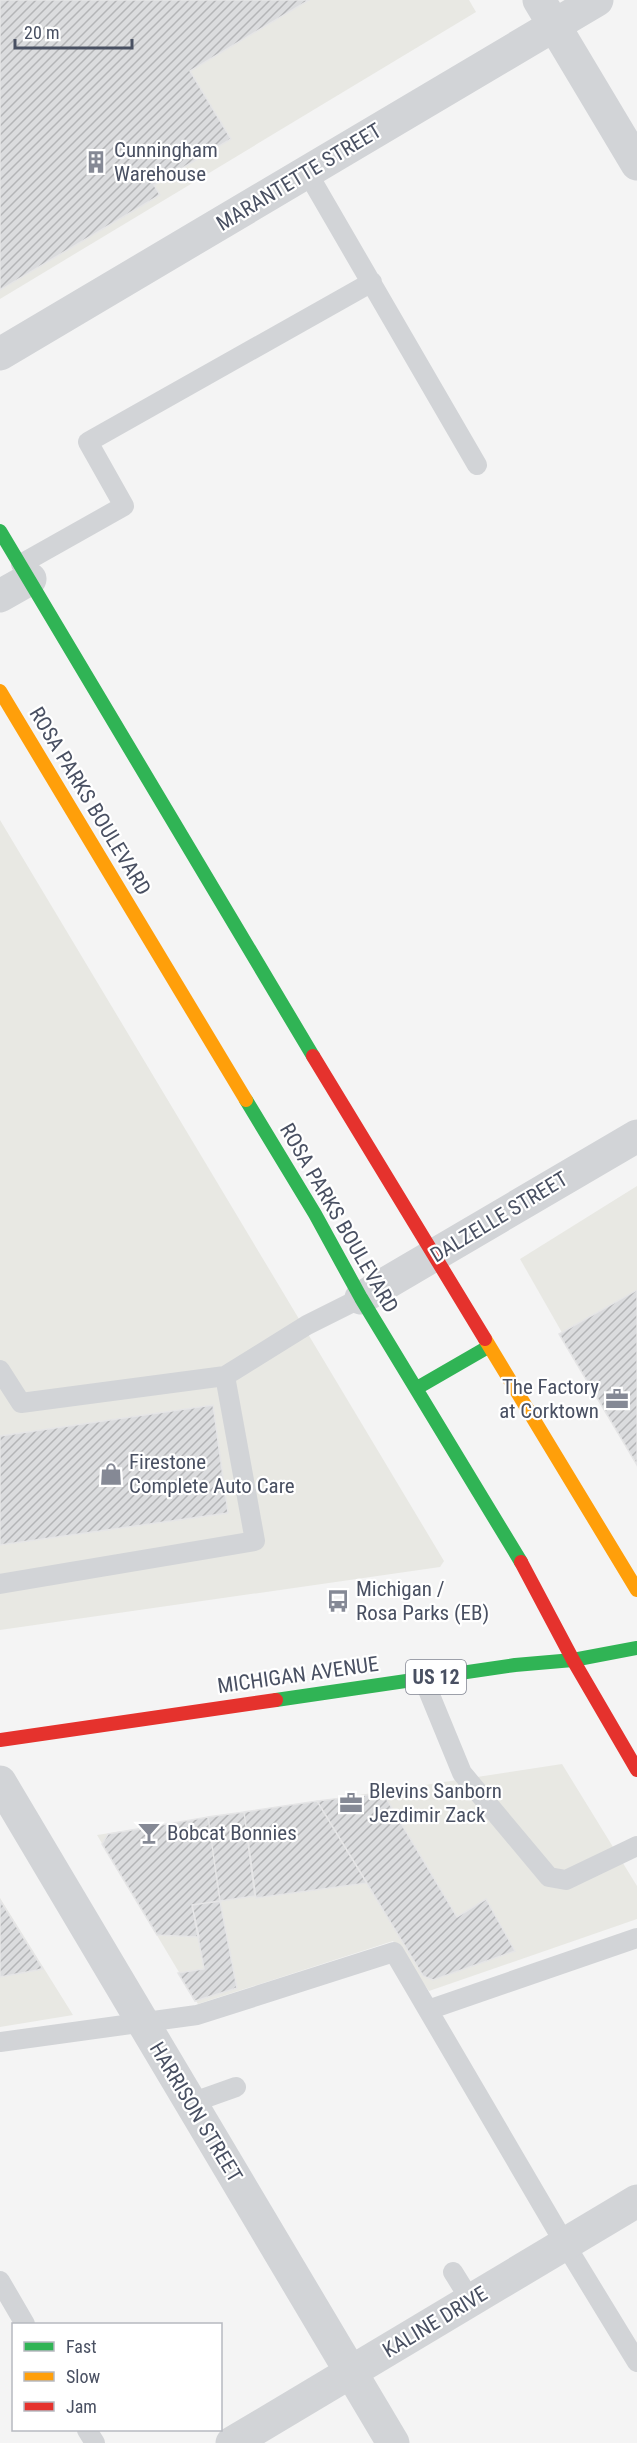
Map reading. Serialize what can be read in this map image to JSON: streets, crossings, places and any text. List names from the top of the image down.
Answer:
{
  "streets": {
    "main road": ["ROSA PARKS BOULEVARD", "MICHIGAN AVENUE", "US 12"],
    "street": [
      "MARANTETTE STREET",
      "DALZELLE STREET",
      "HARRISON STREET",
      "KALINE DRIVE"
    ]
  },
  "crossings": [
    ["ROSA PARKS BOULEVARD", "DALZELLE STREET"],
    ["ROSA PARKS BOULEVARD", "MICHIGAN AVENUE"],
    ["HARRISON STREET", "KALINE DRIVE"]
  ],
  "places": {
    "building": ["Cunningham Warehouse"],
    "office": ["The Factory at Corktown", "Blevins Sanborn Jezdimir Zack"],
    "shop": ["Firestone Complete Auto Care"],
    "bus stop": ["Michigan / Rosa Parks (EB)"],
    "bar": ["Bobcat Bonnies"]
  },
  "legend": ["Fast", "Slow", "Jam"],
  "scale_bar": "20 m"
}
